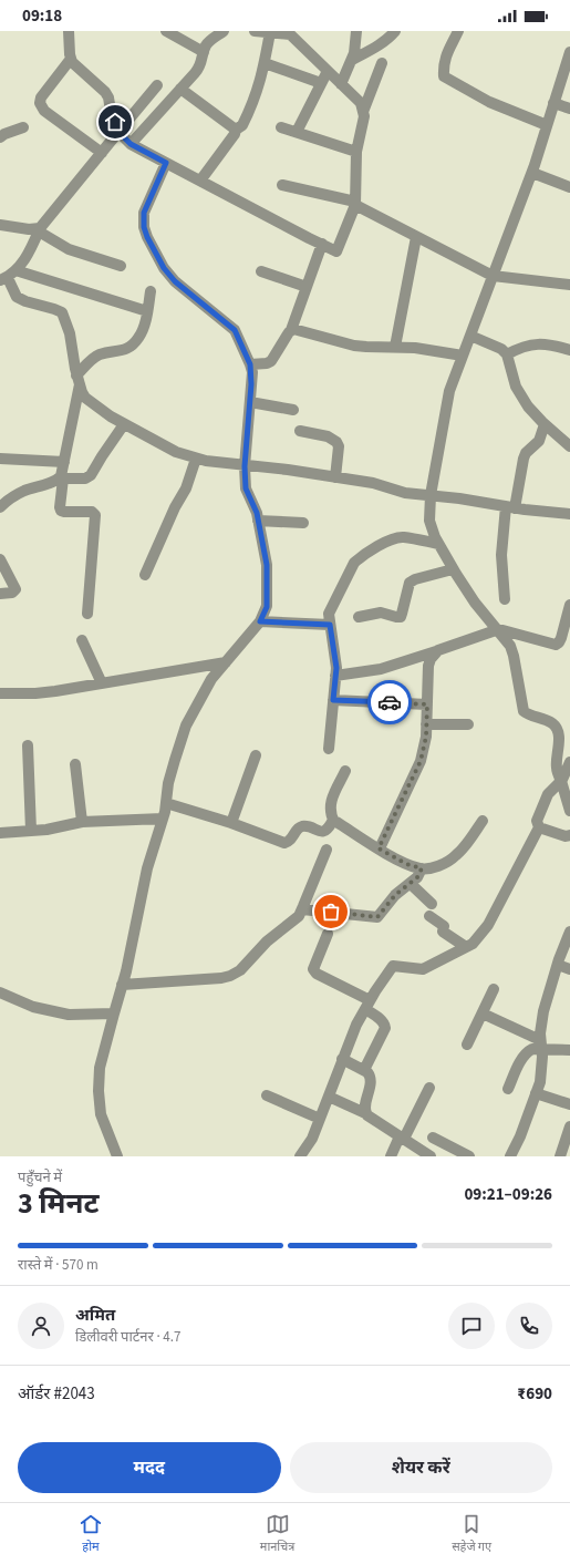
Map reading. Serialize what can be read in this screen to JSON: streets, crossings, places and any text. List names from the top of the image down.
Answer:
{
  "page": {
    "status": "09:18",
    "heading": ["3 मिनट", "पहुँचने में", "09:21–09:26"],
    "panel": [
      "अमित",
      "डिलीवरी पार्टनर · 4.7",
      "ऑर्डर #2043",
      "₹690"
    ],
    "bar": "रास्ते में · 570 m",
    "buttons": ["मदद", "शेयर करें"],
    "tabs": ["होम", "मानचित्र", "सहेजे गए"]
  }
}
